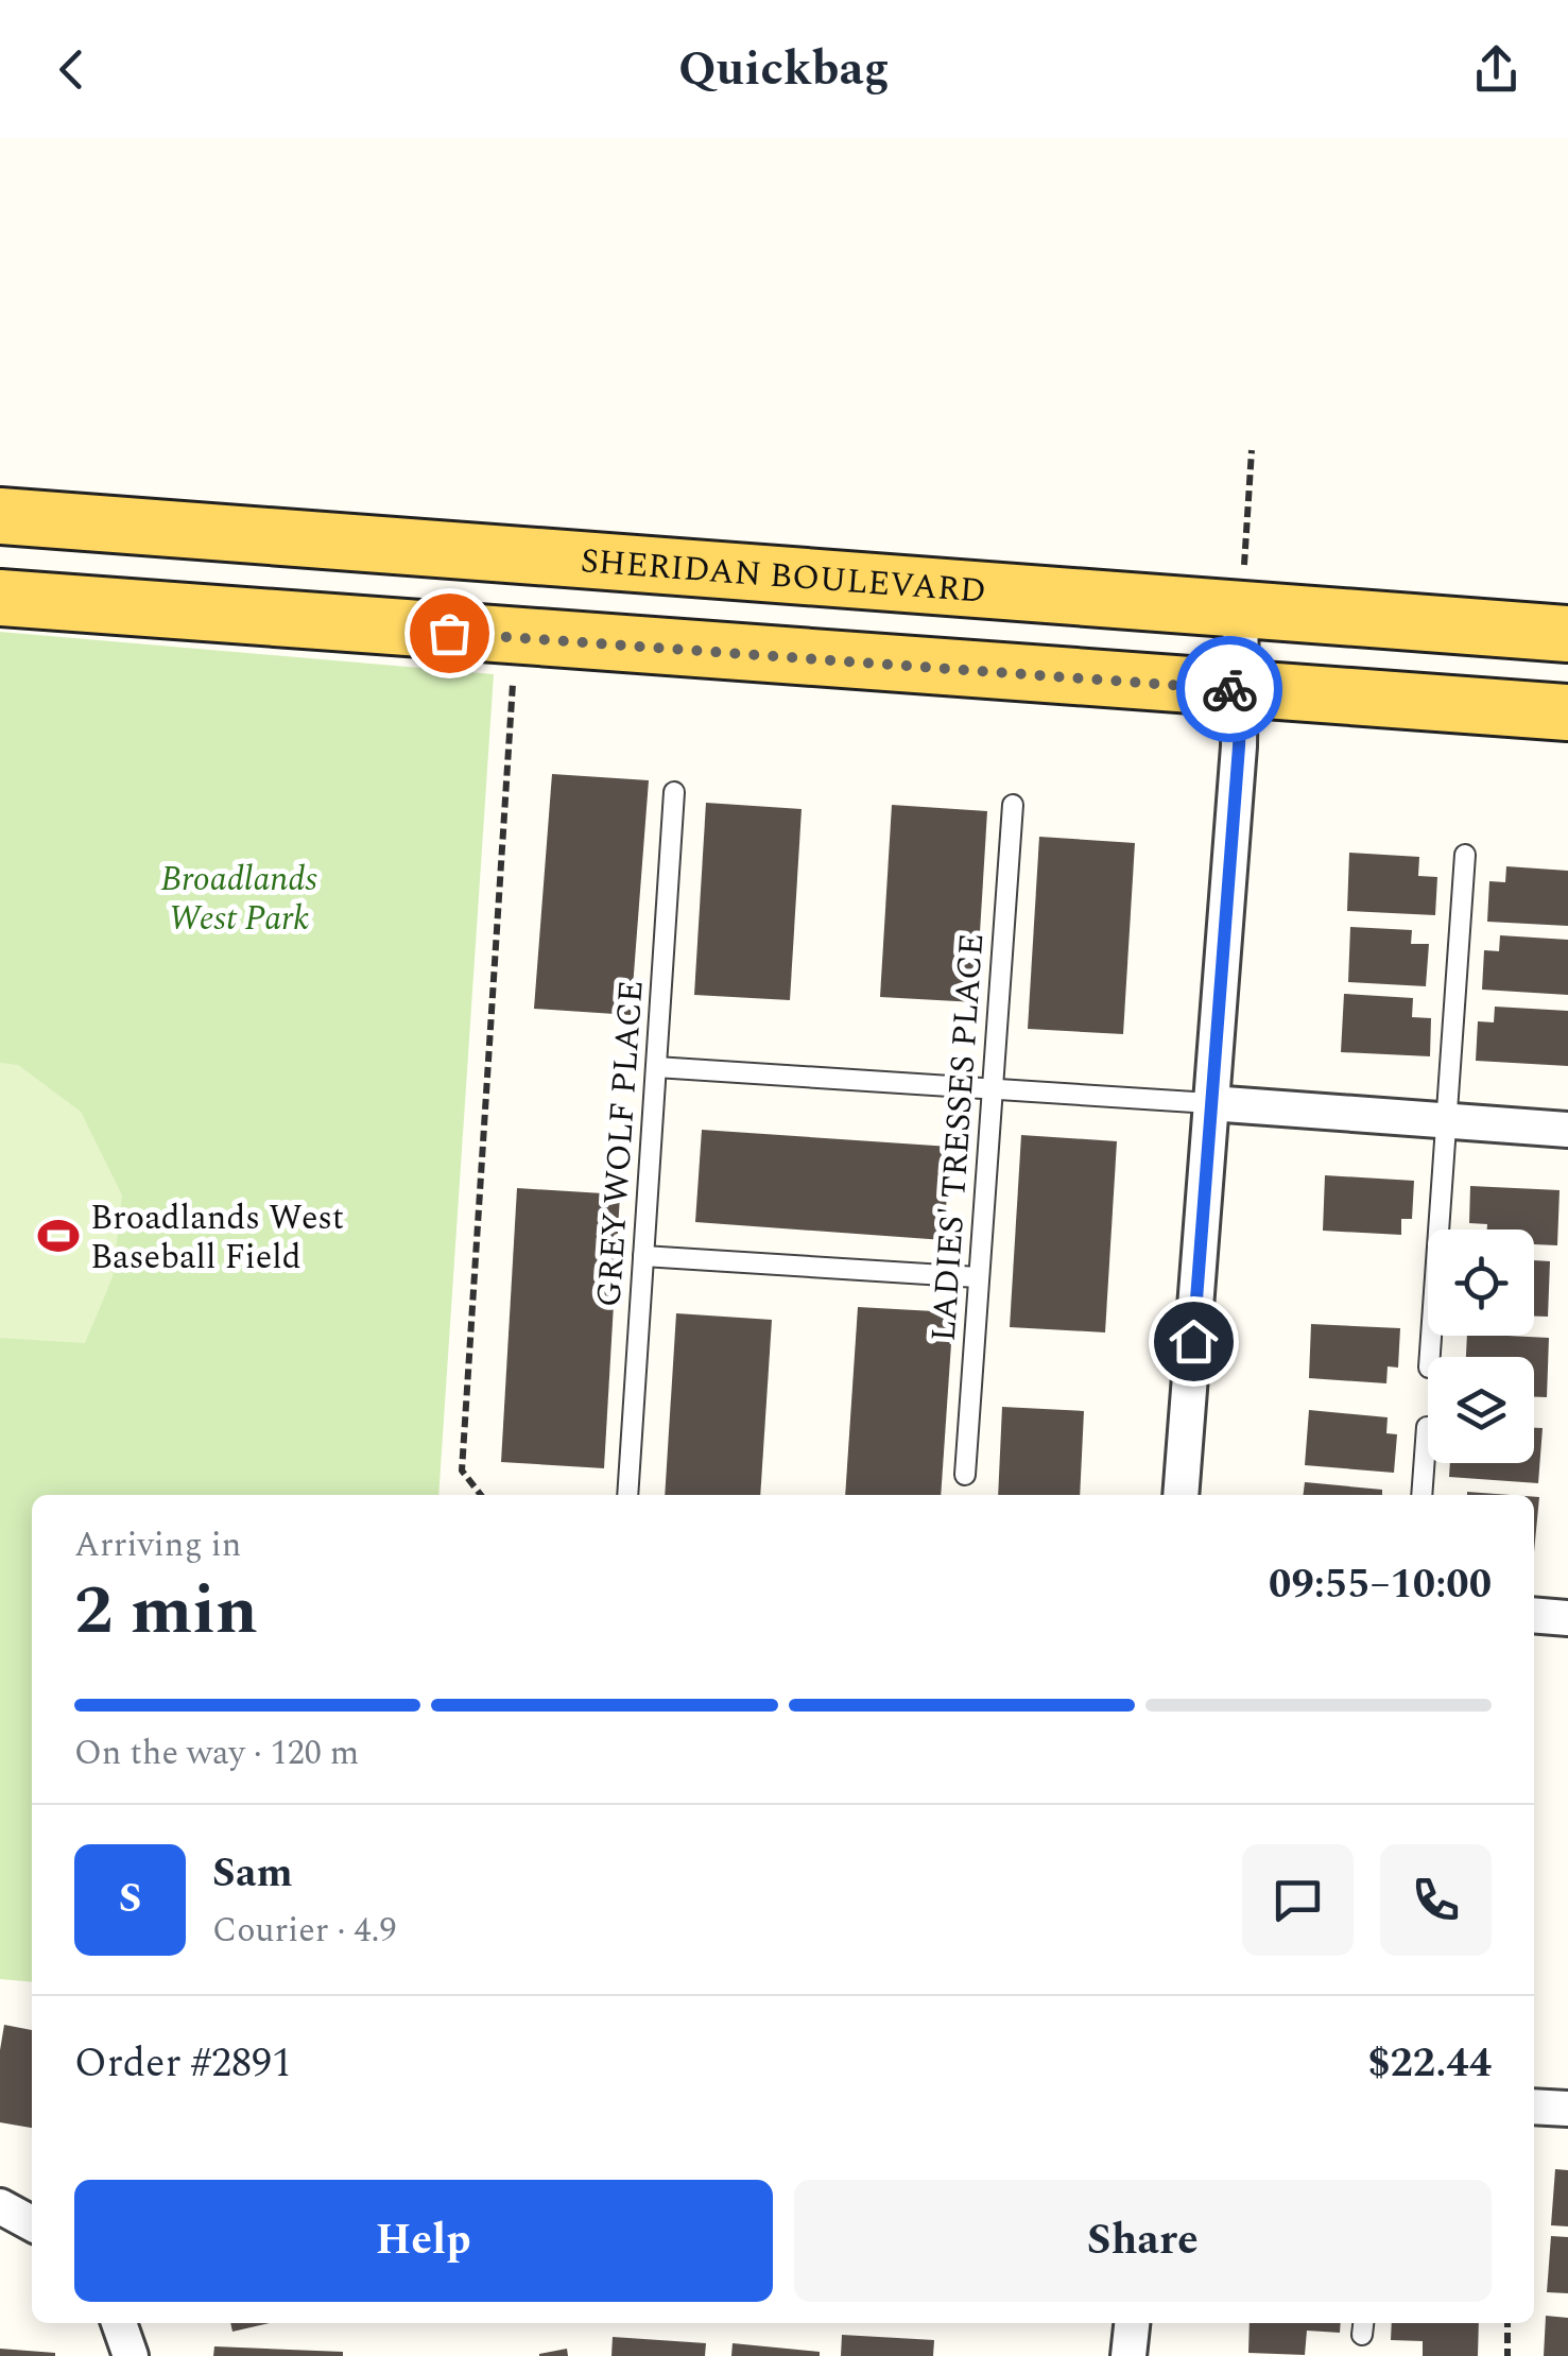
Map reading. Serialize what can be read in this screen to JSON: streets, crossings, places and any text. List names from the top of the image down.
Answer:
{
  "streets": {
    "main road": ["SHERIDAN BOULEVARD"],
    "lane": ["LADIES' TRESSES PLACE", "GREY WOLF PLACE"]
  },
  "parks": ["Broadlands West Park"],
  "places": {
    "sports": ["Broadlands West Baseball Field"]
  },
  "page": {
    "header": "Quickbag",
    "heading": ["2 min", "Arriving in", "09:55–10:00"],
    "panel": [
      "Sam",
      "Courier · 4.9",
      "Order #2891",
      "$22.44"
    ],
    "bar": "On the way · 120 m",
    "round": "S",
    "buttons": ["Help", "Share"]
  }
}
